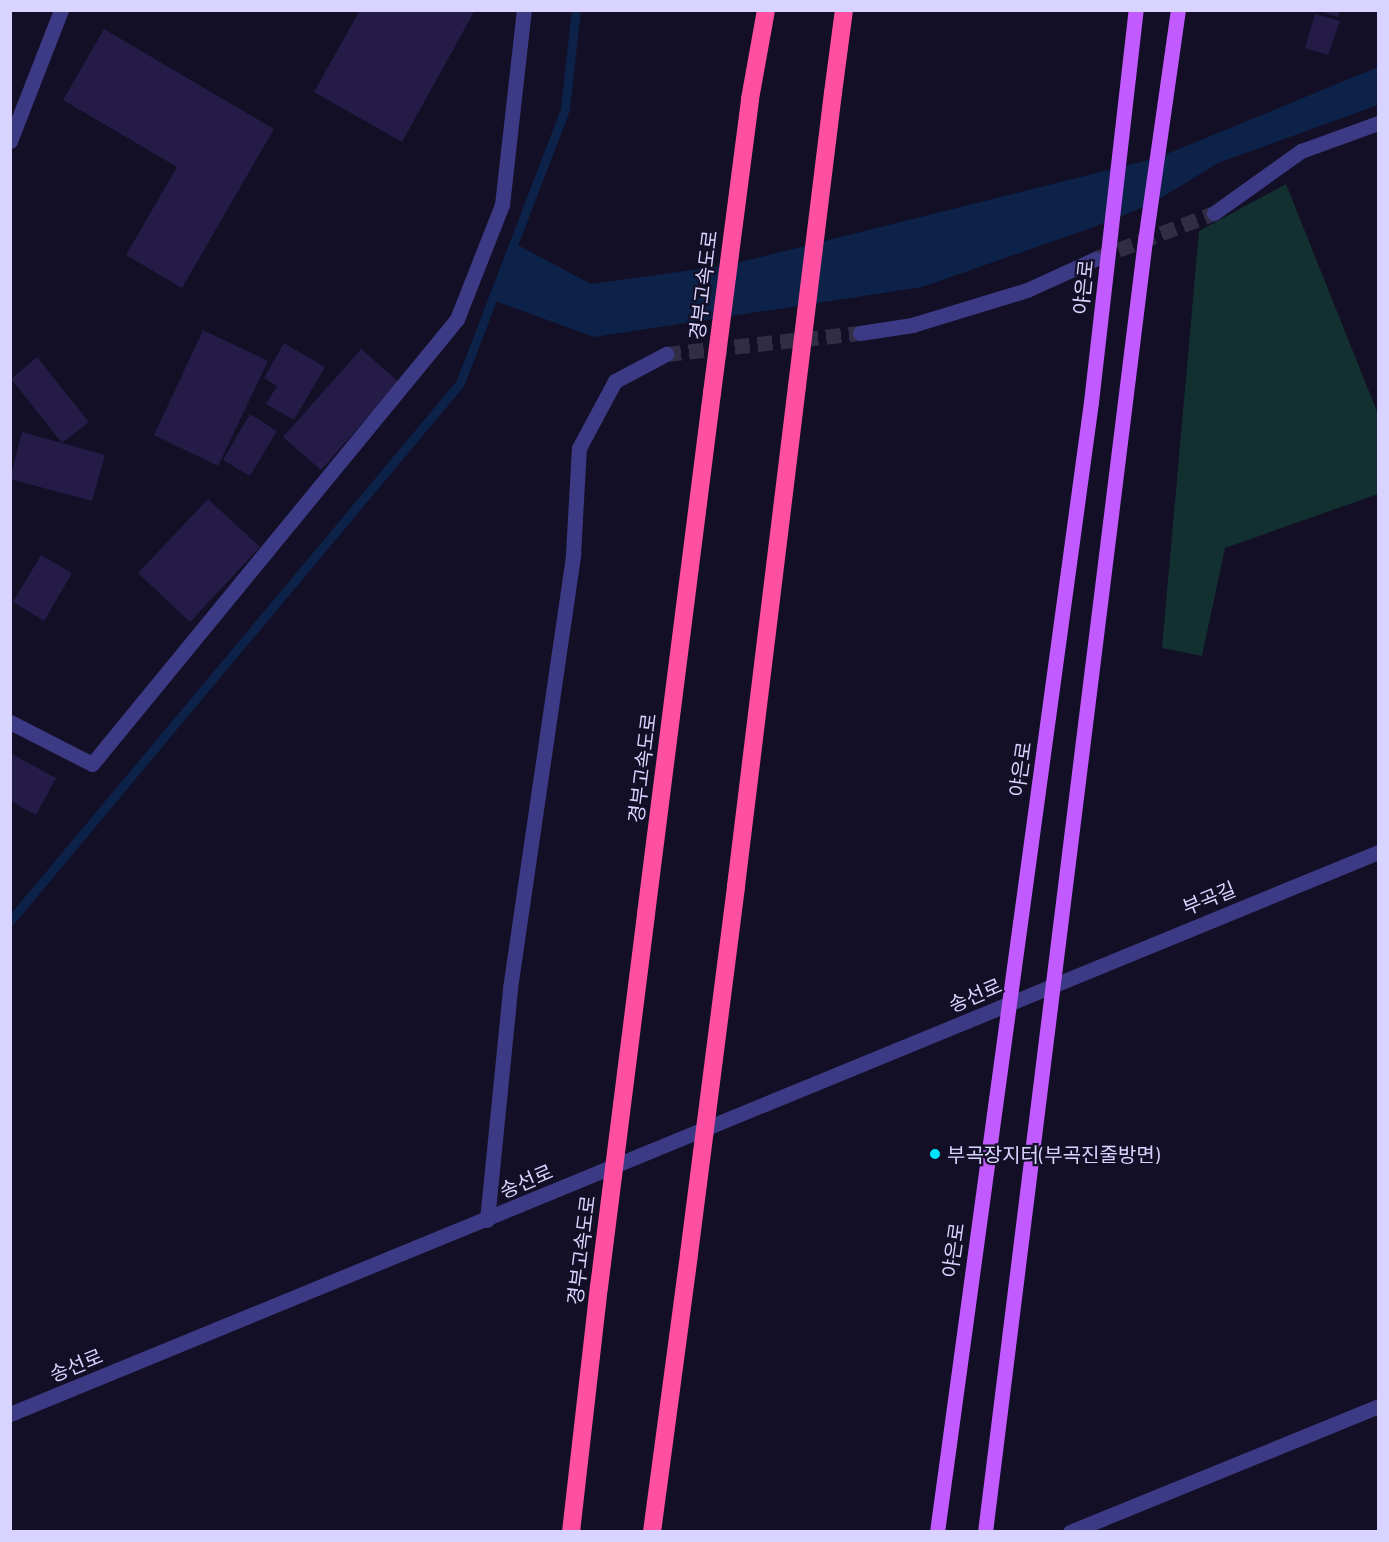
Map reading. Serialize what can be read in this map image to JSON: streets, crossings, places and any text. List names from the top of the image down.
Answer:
{
  "streets": {
    "highway": ["경부고속도로"],
    "main road": ["야은로"],
    "street": ["부곡길", "송선로"]
  },
  "crossings": [
    ["야은로", "송선로"],
    ["부곡길", "송선로"]
  ],
  "places": ["부곡장지터(부곡진줄방면)"]
}
